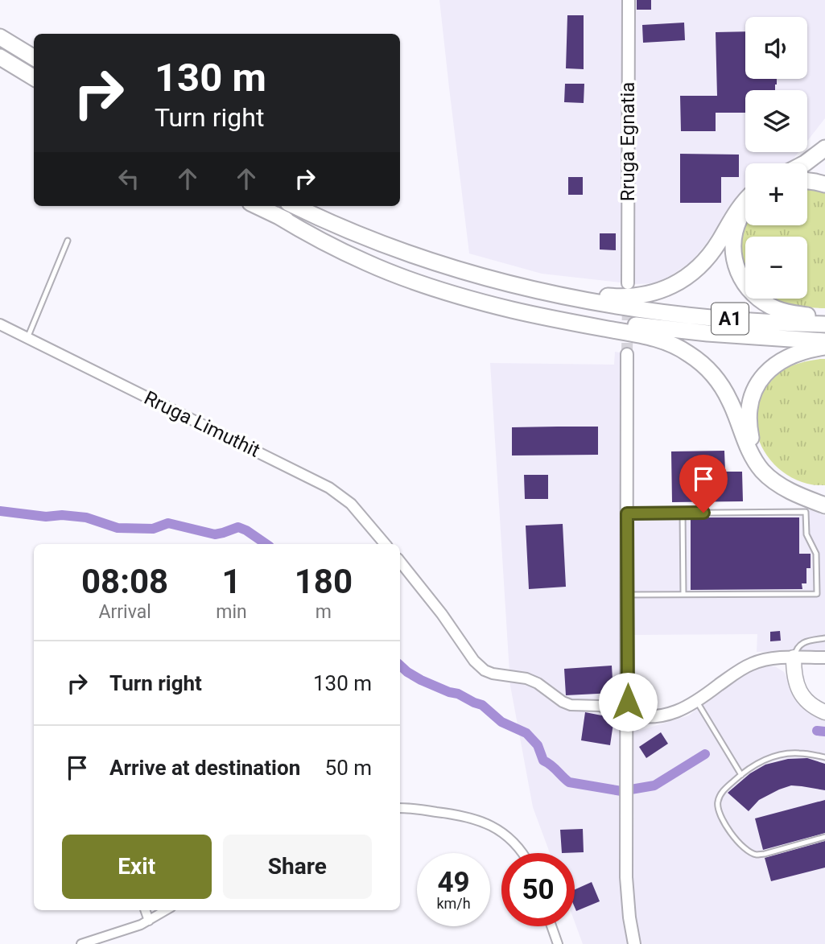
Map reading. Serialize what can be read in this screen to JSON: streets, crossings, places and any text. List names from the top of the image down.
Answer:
{
  "streets": {
    "highway": ["A1"],
    "main road": ["Rruga Egnatia"],
    "street": ["Rruga Limuthit"]
  },
  "page": {
    "map_buttons": ["+", "−"],
    "turn": ["130 m", "Turn right"],
    "eta": [
      "08:08",
      "Arrival",
      "1",
      "min",
      "180",
      "m"
    ],
    "list": [
      {
        "name": "Turn right",
        "value": "130 m"
      },
      {
        "name": "Arrive at destination",
        "value": "50 m"
      }
    ],
    "buttons": ["Exit", "Share"],
    "speed": "49 km/h",
    "limit": "50"
  }
}
